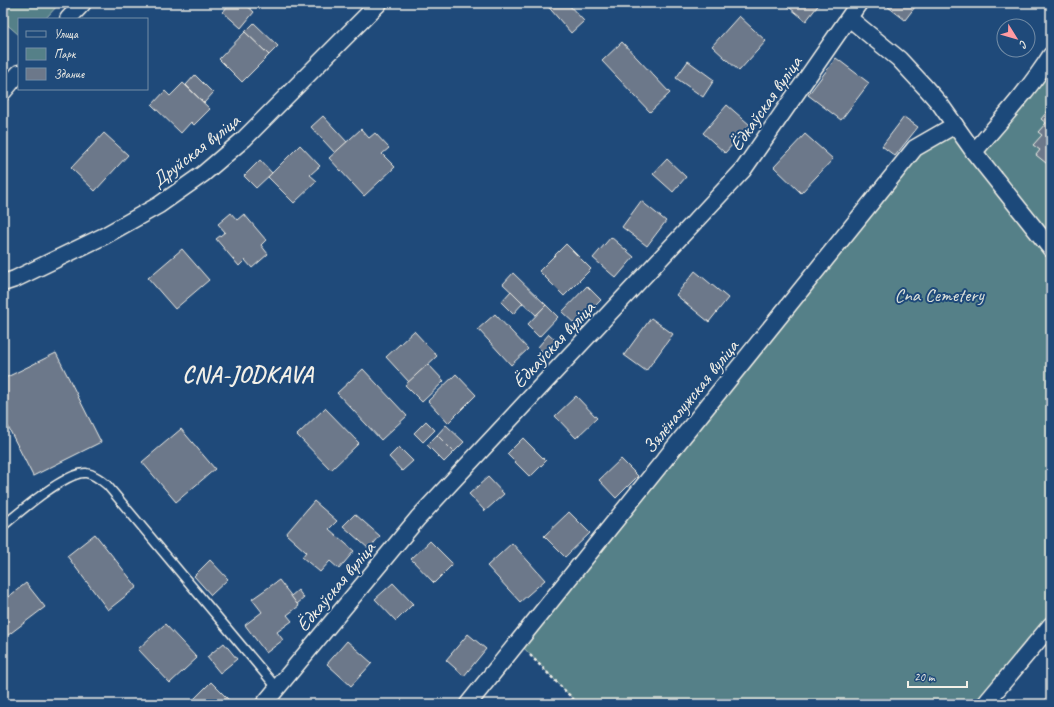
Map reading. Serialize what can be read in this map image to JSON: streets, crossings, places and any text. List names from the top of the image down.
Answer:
{
  "streets": {
    "street": ["Ёдкаўская вуліца", "Друйская вуліца", "Зялёналужская вуліца"]
  },
  "districts": ["CNA-JODKAVA"],
  "parks": ["Cna Cemetery"],
  "legend": ["Улица", "Парк", "Здание"],
  "scale_bar": "20 m",
  "north": "bottom right"
}
